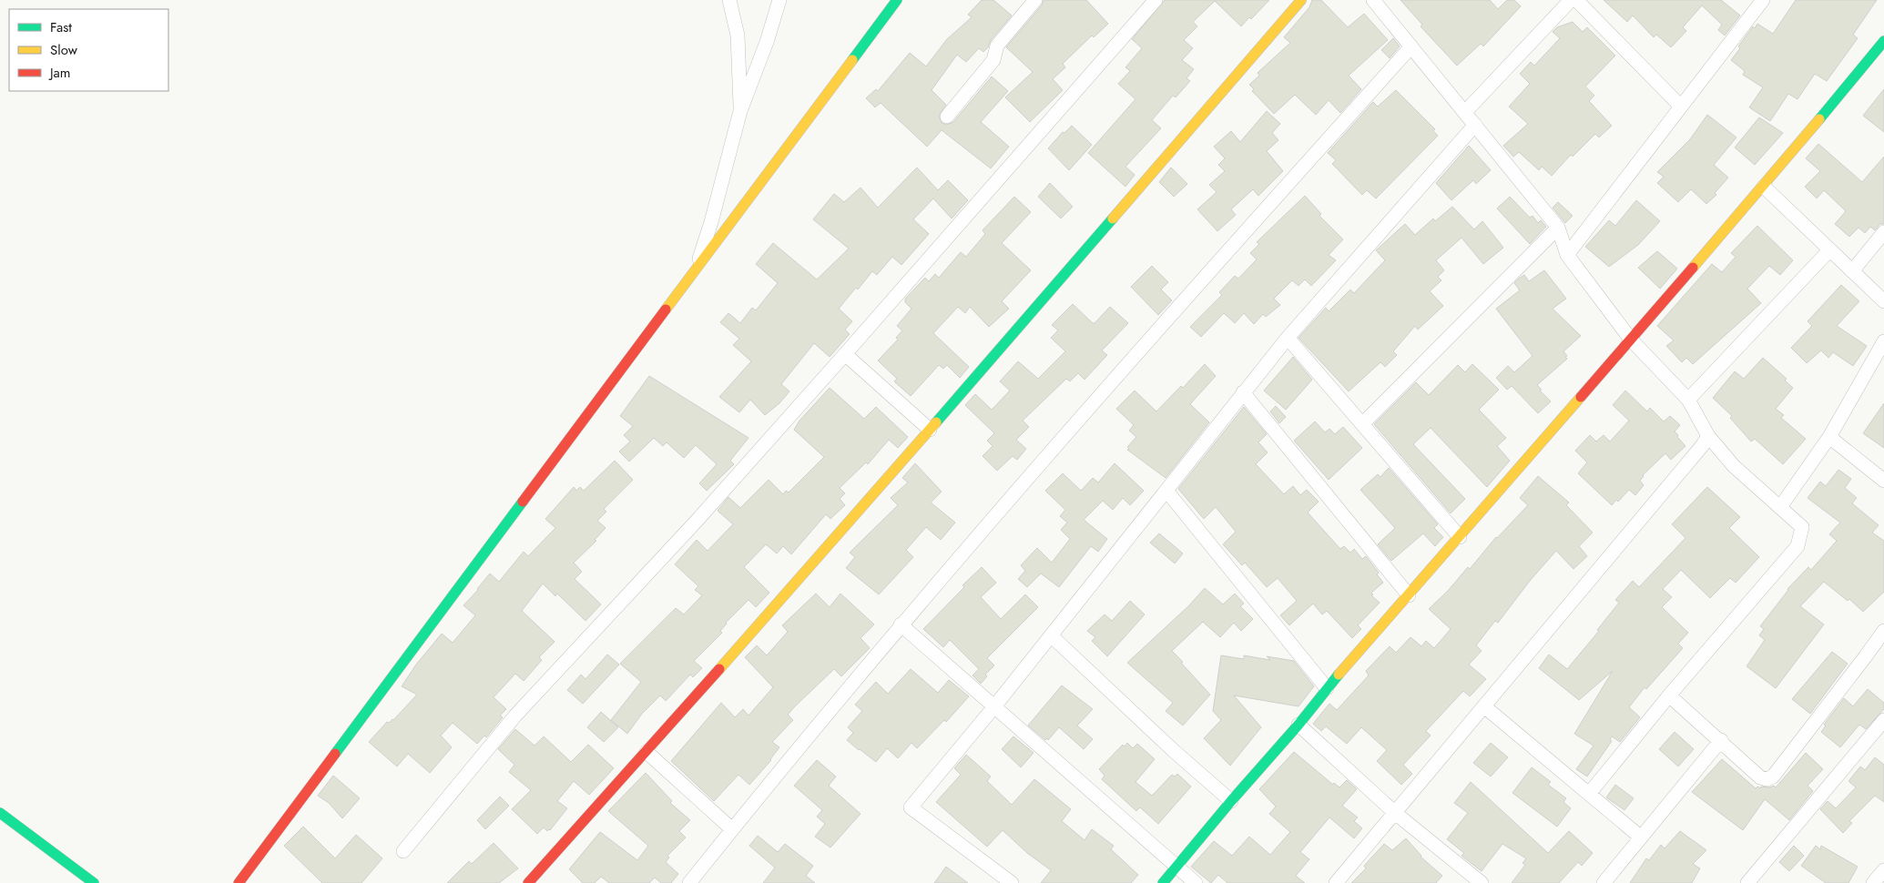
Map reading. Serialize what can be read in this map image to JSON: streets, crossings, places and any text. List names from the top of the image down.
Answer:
{
  "legend": ["Fast", "Slow", "Jam"]
}
